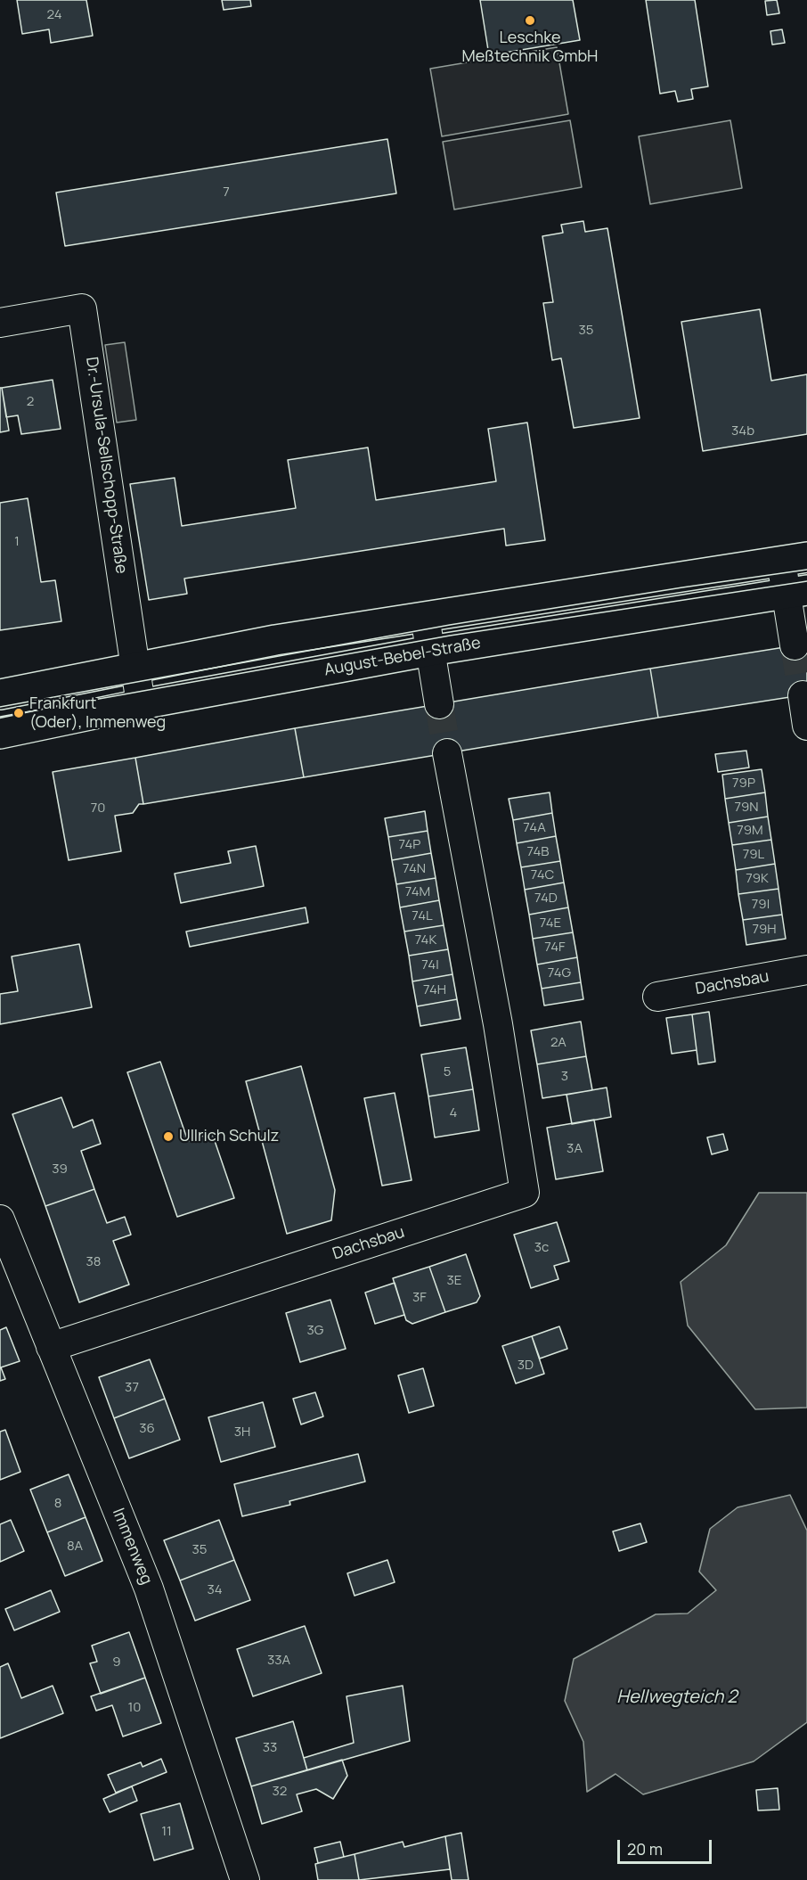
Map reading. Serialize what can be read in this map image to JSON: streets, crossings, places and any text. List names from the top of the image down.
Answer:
{
  "streets": {
    "street": [
      "Dr.-Ursula-Sellschopp-Straße",
      "August-Bebel-Straße",
      "Dachsbau",
      "Immenweg"
    ]
  },
  "crossings": [
    ["Dr.-Ursula-Sellschopp-Straße", "August-Bebel-Straße"],
    ["Dachsbau", "Immenweg"]
  ],
  "water": ["Hellwegteich 2"],
  "places": ["Leschke Meßtechnik GmbH", "Frankfurt (Oder), Immenweg", "Ullrich Schulz"],
  "house_numbers": [
    "24",
    "7",
    "35",
    "2",
    "34b",
    "1",
    "79P",
    "79N",
    "70",
    "74A",
    "79M",
    "74P",
    "74B",
    "79L",
    "74N",
    "74C",
    "79K",
    "74M",
    "74D",
    "79I",
    "74L",
    "74E",
    "79H",
    "74K",
    "74F",
    "74I",
    "74G",
    "74H",
    "2A",
    "5",
    "3",
    "4",
    "3A",
    "39",
    "3c",
    "38",
    "3E",
    "3F",
    "3G",
    "3D",
    "37",
    "36",
    "3H",
    "8",
    "8A",
    "35",
    "34",
    "33A",
    "9",
    "10",
    "33",
    "32",
    "11"
  ],
  "scale_bar": "20 m"
}
